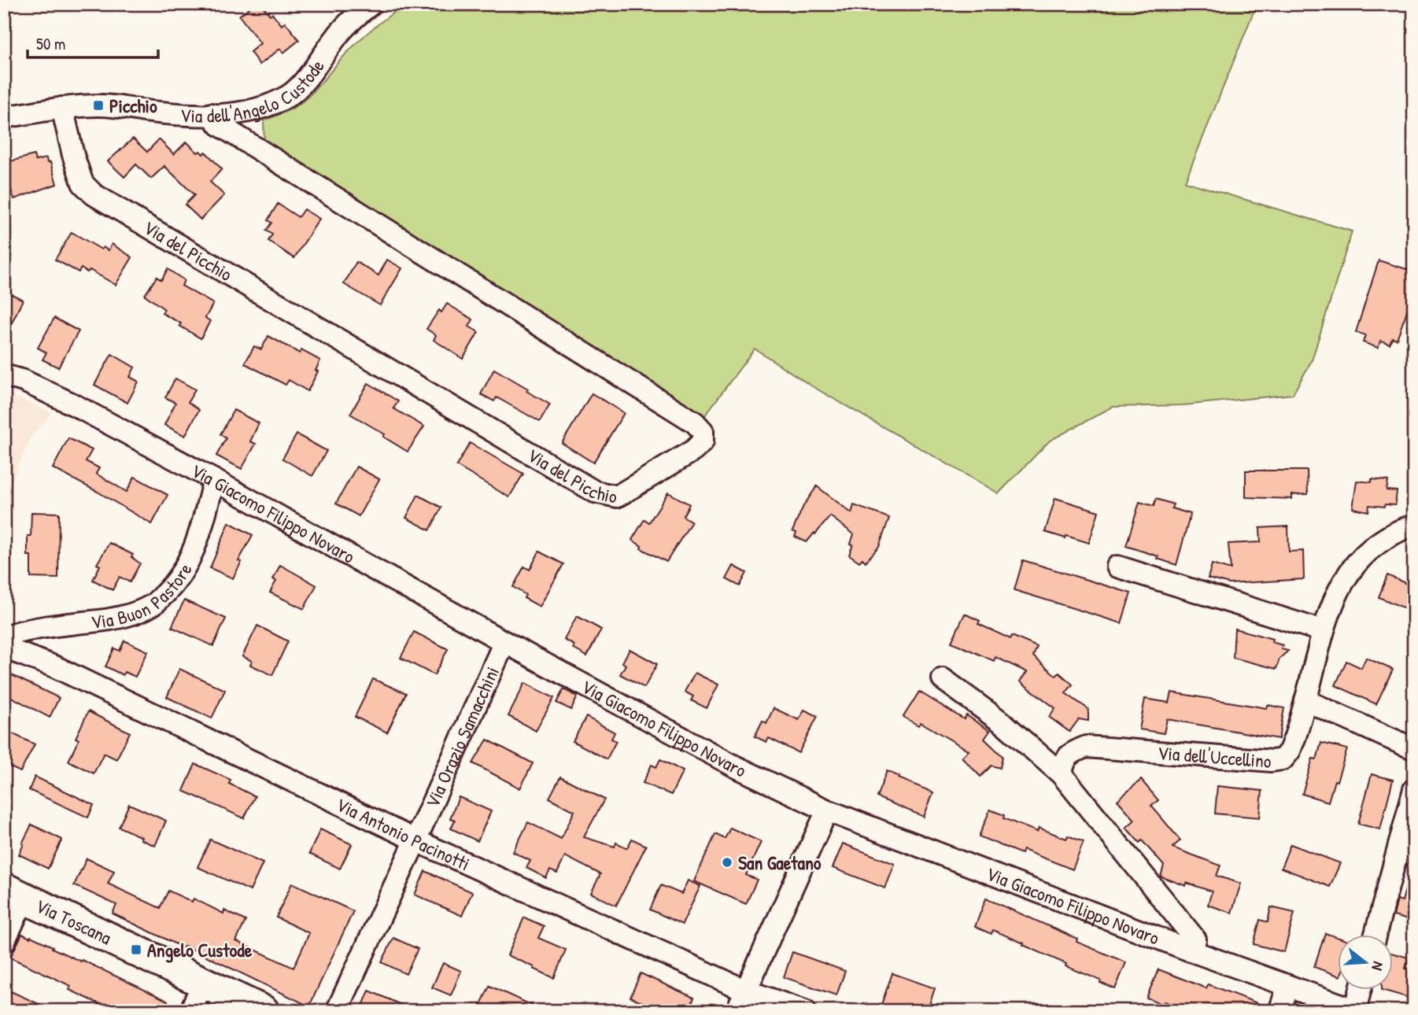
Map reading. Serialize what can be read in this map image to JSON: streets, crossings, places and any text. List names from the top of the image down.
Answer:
{
  "streets": {
    "main road": ["Via Toscana"],
    "street": [
      "Via dell'Angelo Custode",
      "Via del Picchio",
      "Via Giacomo Filippo Novaro",
      "Via Buon Pastore",
      "Via Orazio Samacchini",
      "Via dell'Uccellino",
      "Via Antonio Pacinotti"
    ]
  },
  "crossings": [
    ["Via dell'Angelo Custode", "Via del Picchio"],
    ["Via Giacomo Filippo Novaro", "Via Buon Pastore"],
    ["Via Giacomo Filippo Novaro", "Via Orazio Samacchini"],
    ["Via Orazio Samacchini", "Via Antonio Pacinotti"]
  ],
  "places": {
    "transit": ["Picchio", "Angelo Custode"],
    "other": ["San Gaetano"]
  },
  "scale_bar": "50 m",
  "north": "right"
}
